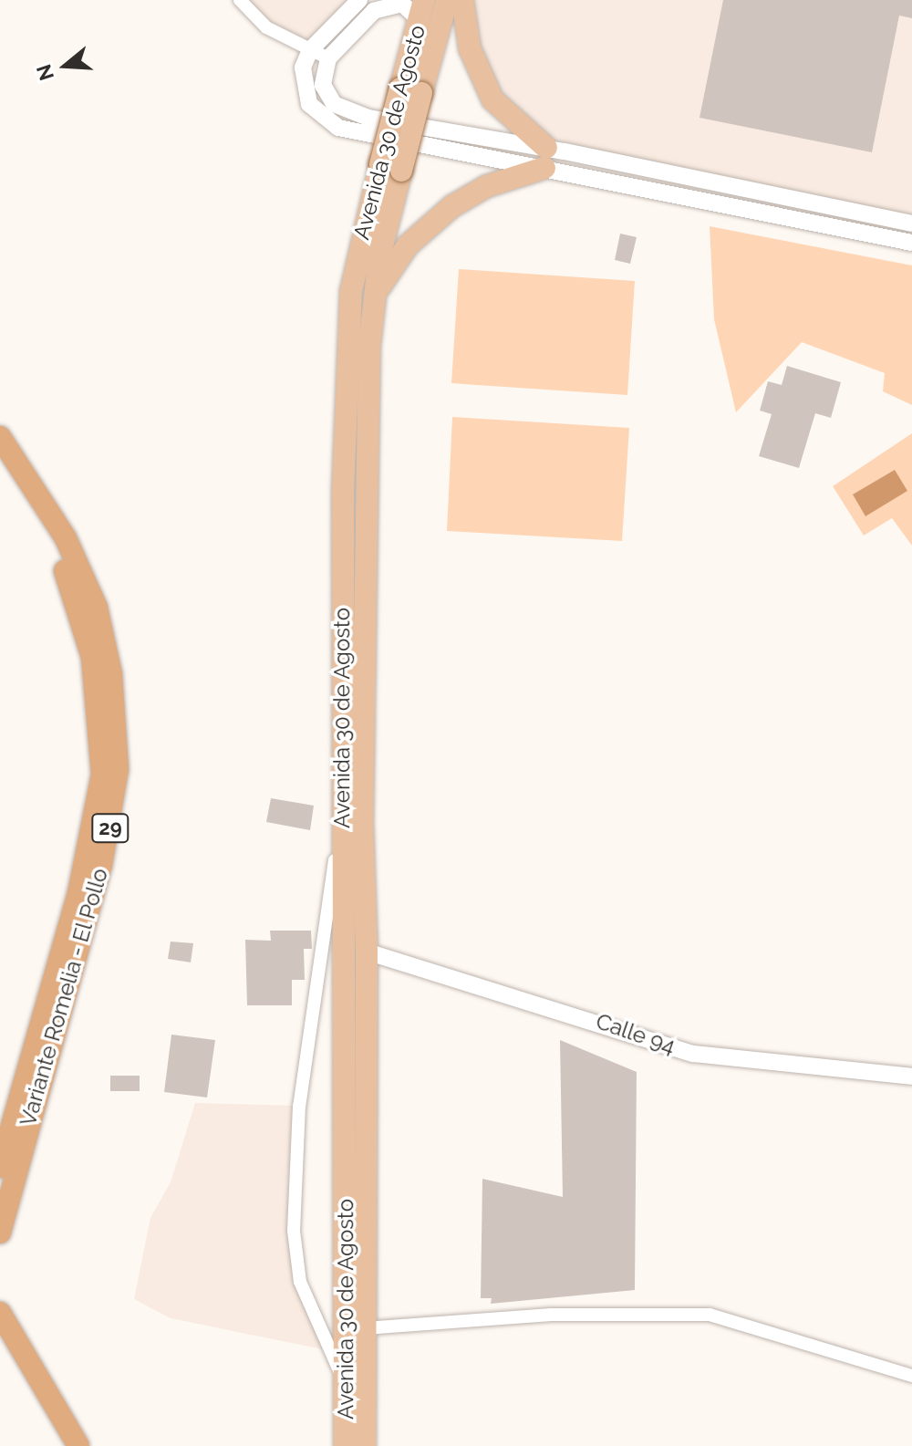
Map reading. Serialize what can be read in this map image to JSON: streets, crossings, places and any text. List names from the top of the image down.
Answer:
{
  "streets": {
    "highway": ["29", "Variante Romelia - El Pollo"],
    "main road": ["Avenida 30 de Agosto"],
    "street": ["Calle 94"]
  },
  "crossings": [
    ["Avenida 30 de Agosto", "Calle 94"]
  ],
  "north": "left"
}
